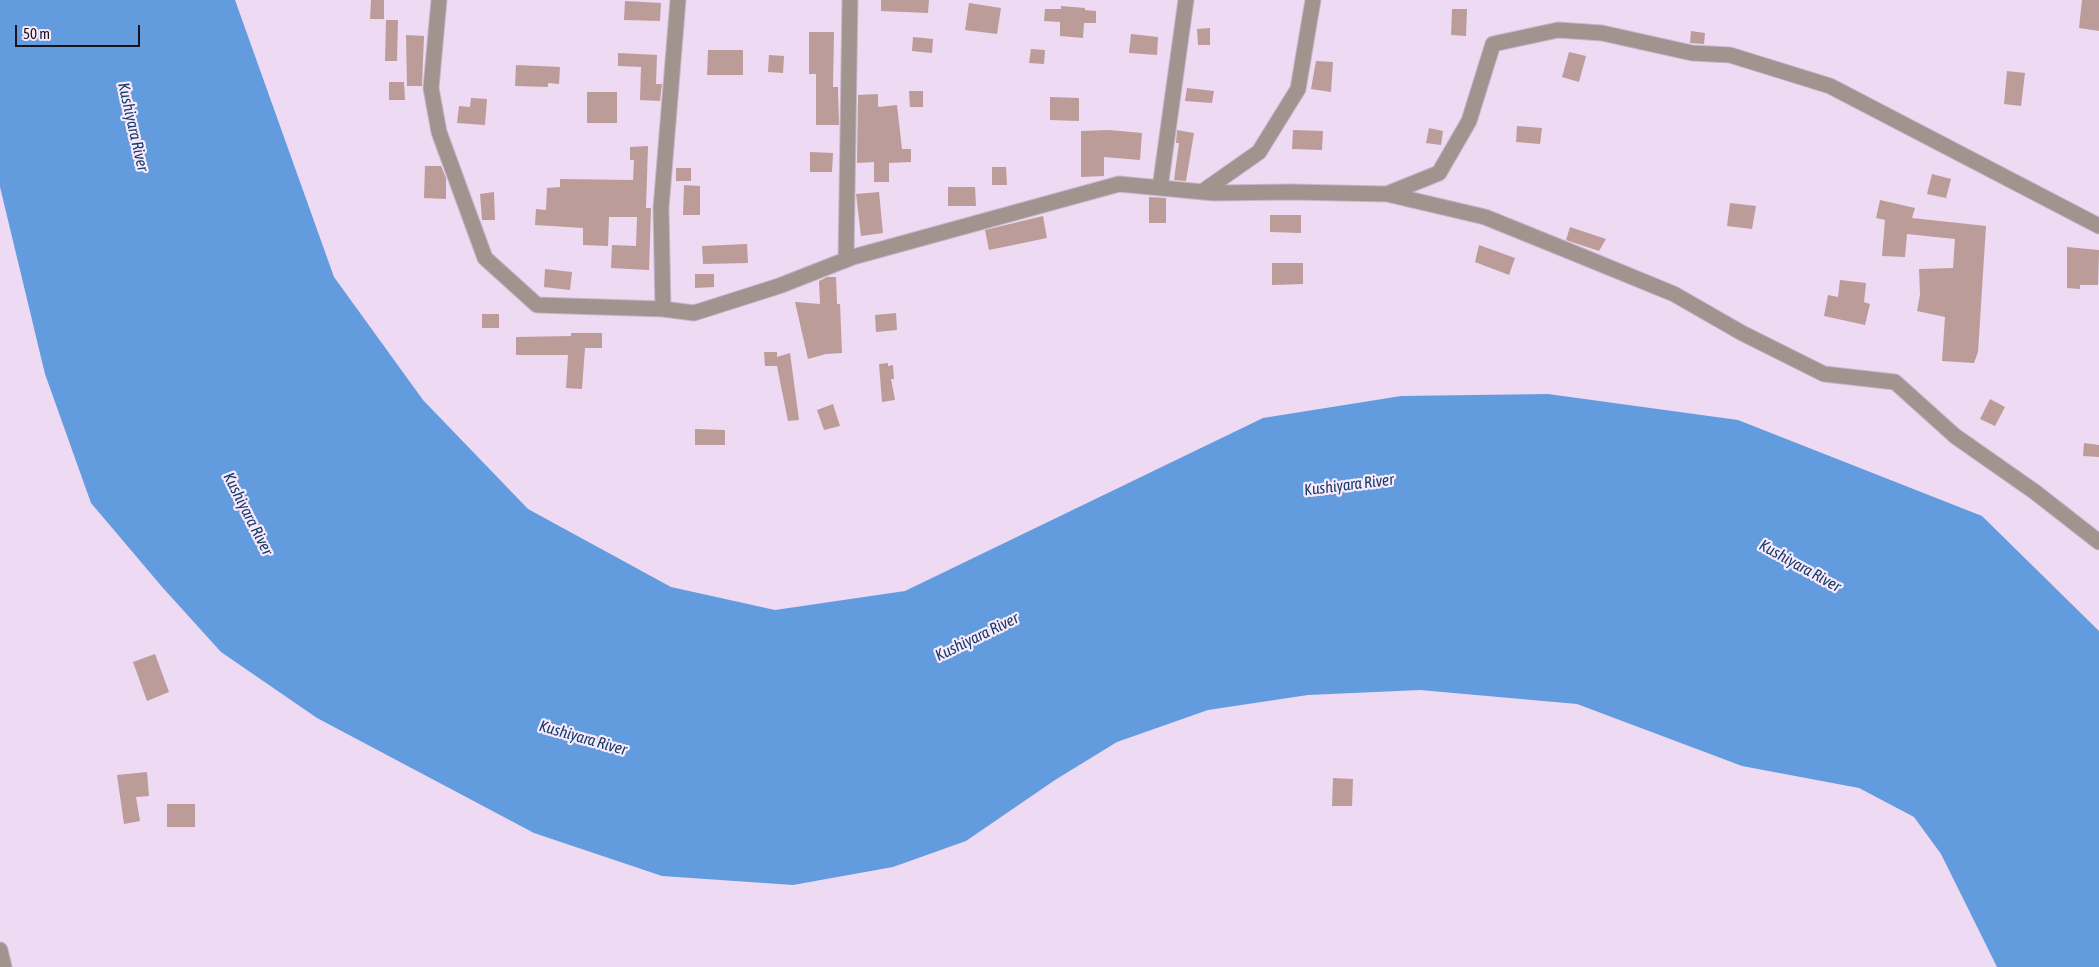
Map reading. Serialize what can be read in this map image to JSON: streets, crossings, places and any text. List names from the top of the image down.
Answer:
{
  "water": ["Kushiyara River"],
  "scale_bar": "50 m"
}
